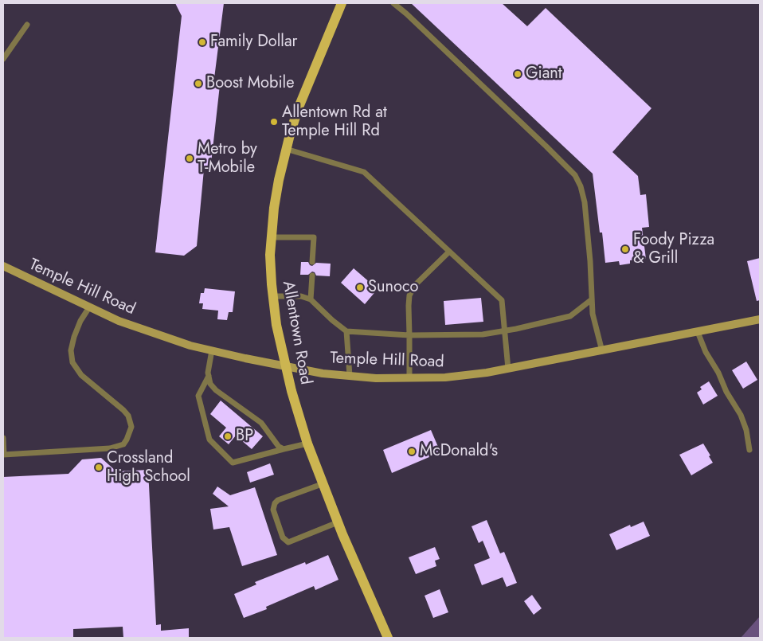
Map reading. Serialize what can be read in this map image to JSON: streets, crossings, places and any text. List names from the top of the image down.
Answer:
{
  "streets": {
    "main road": ["Temple Hill Road", "Allentown Road"]
  },
  "crossings": [
    ["Temple Hill Road", "Allentown Road"]
  ],
  "places": [
    "Family Dollar",
    "Giant",
    "Boost Mobile",
    "Allentown Rd at Temple Hill Rd",
    "Metro by T-Mobile",
    "Foody Pizza & Grill",
    "Sunoco",
    "BP",
    "McDonald's",
    "Crossland High School"
  ]
}
